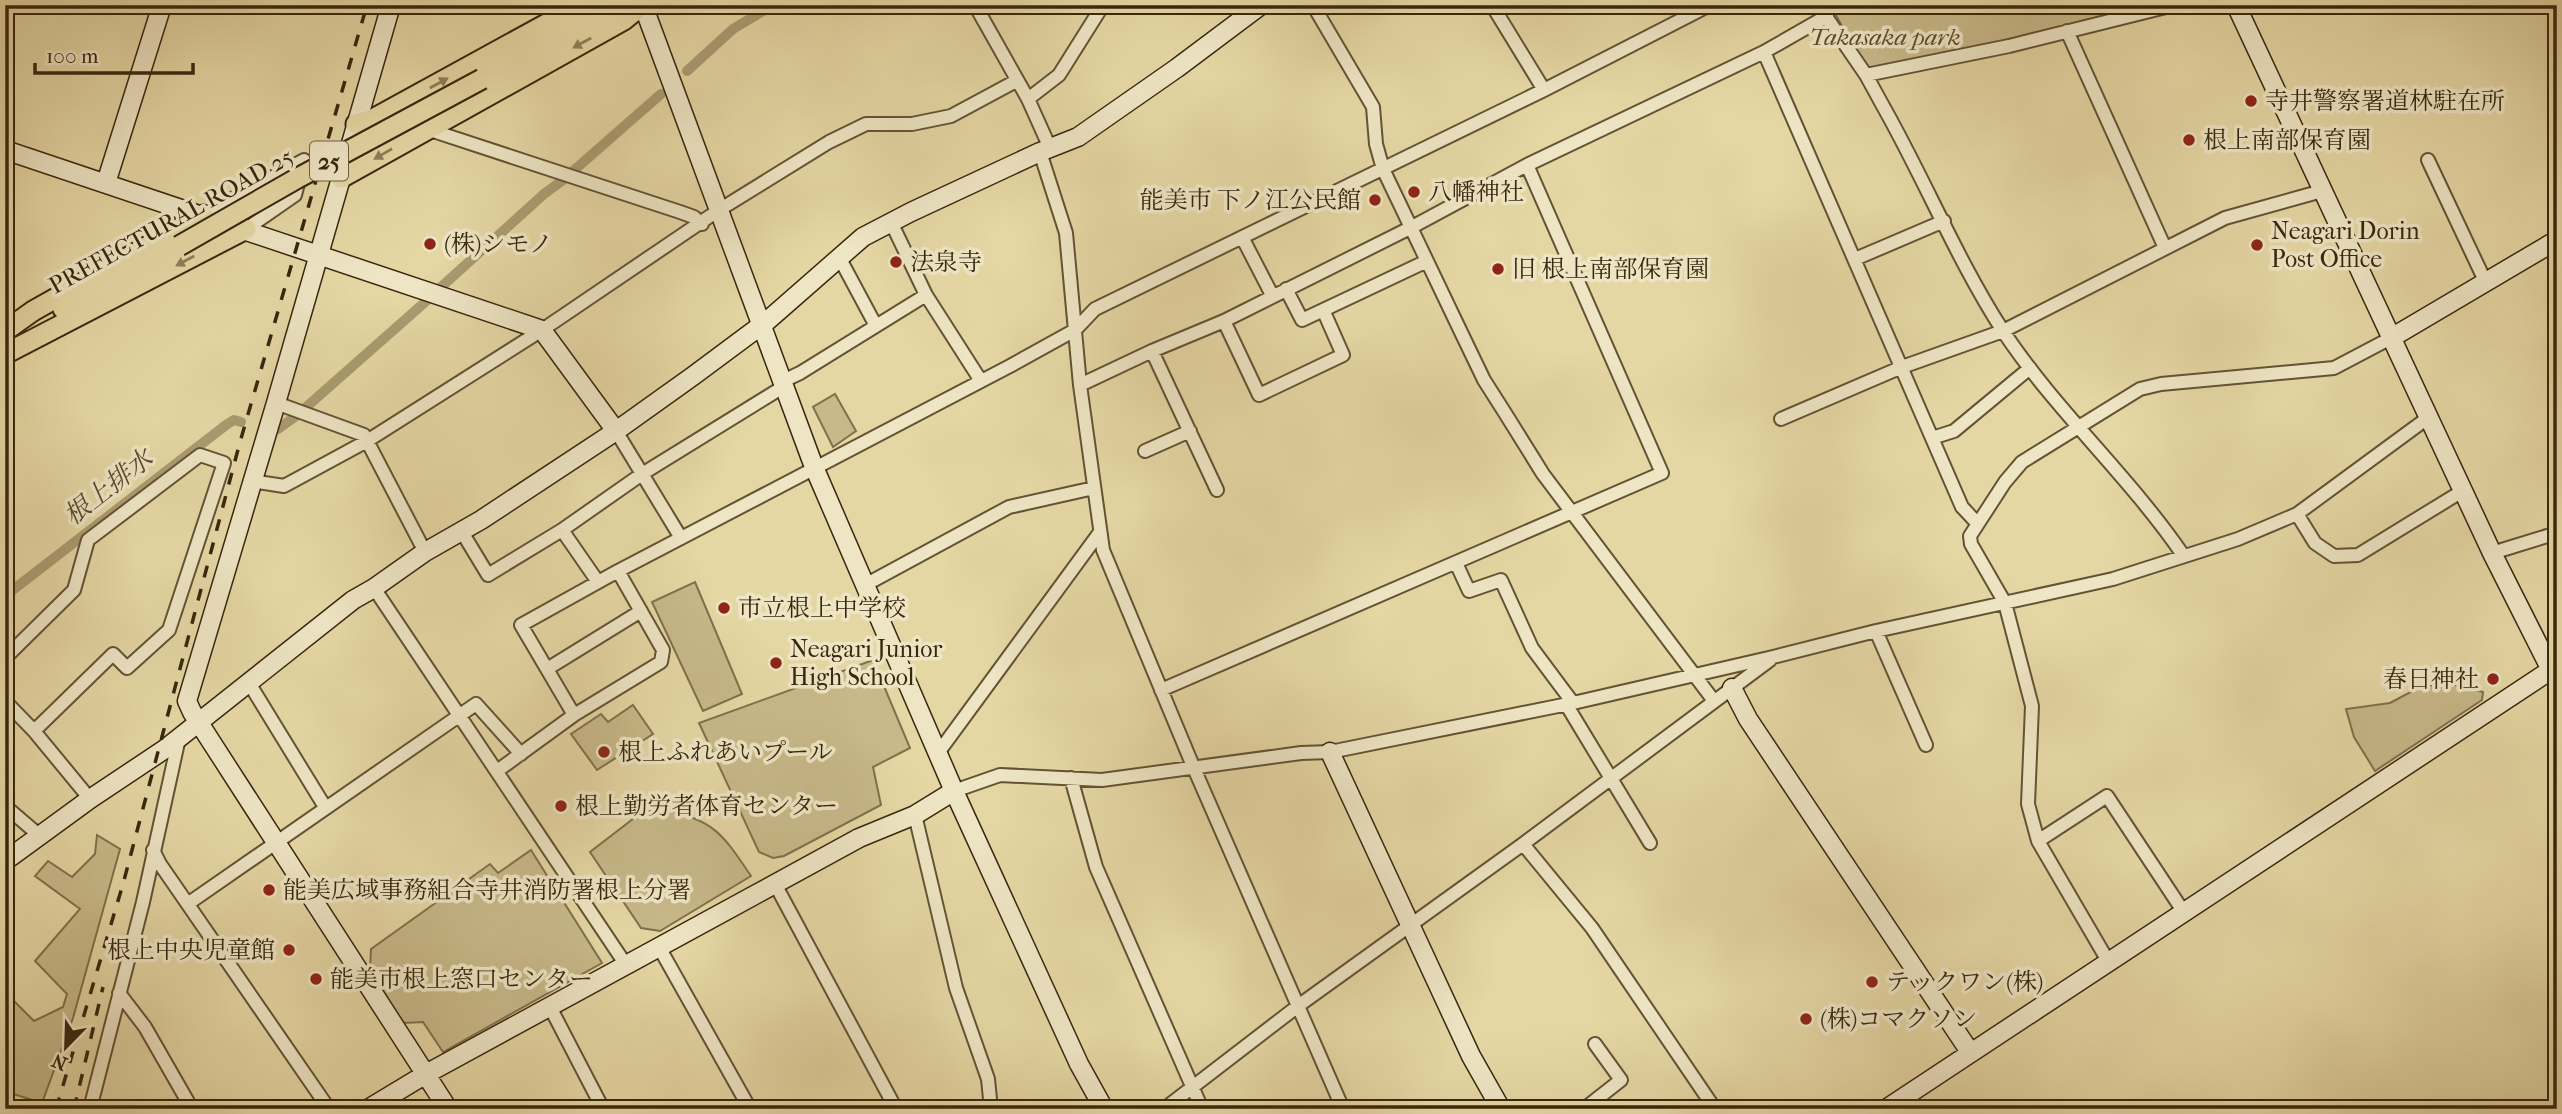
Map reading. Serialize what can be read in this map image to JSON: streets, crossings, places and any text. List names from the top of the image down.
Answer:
{
  "streets": {
    "main road": ["25", "PREFECTURAL ROAD 25"]
  },
  "water": ["根上排水"],
  "parks": ["Takasaka park"],
  "places": [
    "寺井警察署道林駐在所",
    "根上南部保育園",
    "八幡神社",
    "能美市 下ノ江公民館",
    "(株)シモノ",
    "Neagari Dorin Post Office",
    "法泉寺",
    "旧 根上南部保育園",
    "市立根上中学校",
    "Neagari Junior High School",
    "春日神社",
    "根上ふれあいプール",
    "根上勤労者体育センター",
    "能美広域事務組合寺井消防署根上分署",
    "根上中央児童館",
    "能美市根上窓口センター",
    "テックワン(株)",
    "(株)コマクソン"
  ],
  "scale_bar": "100 m",
  "north": "bottom left"
}
